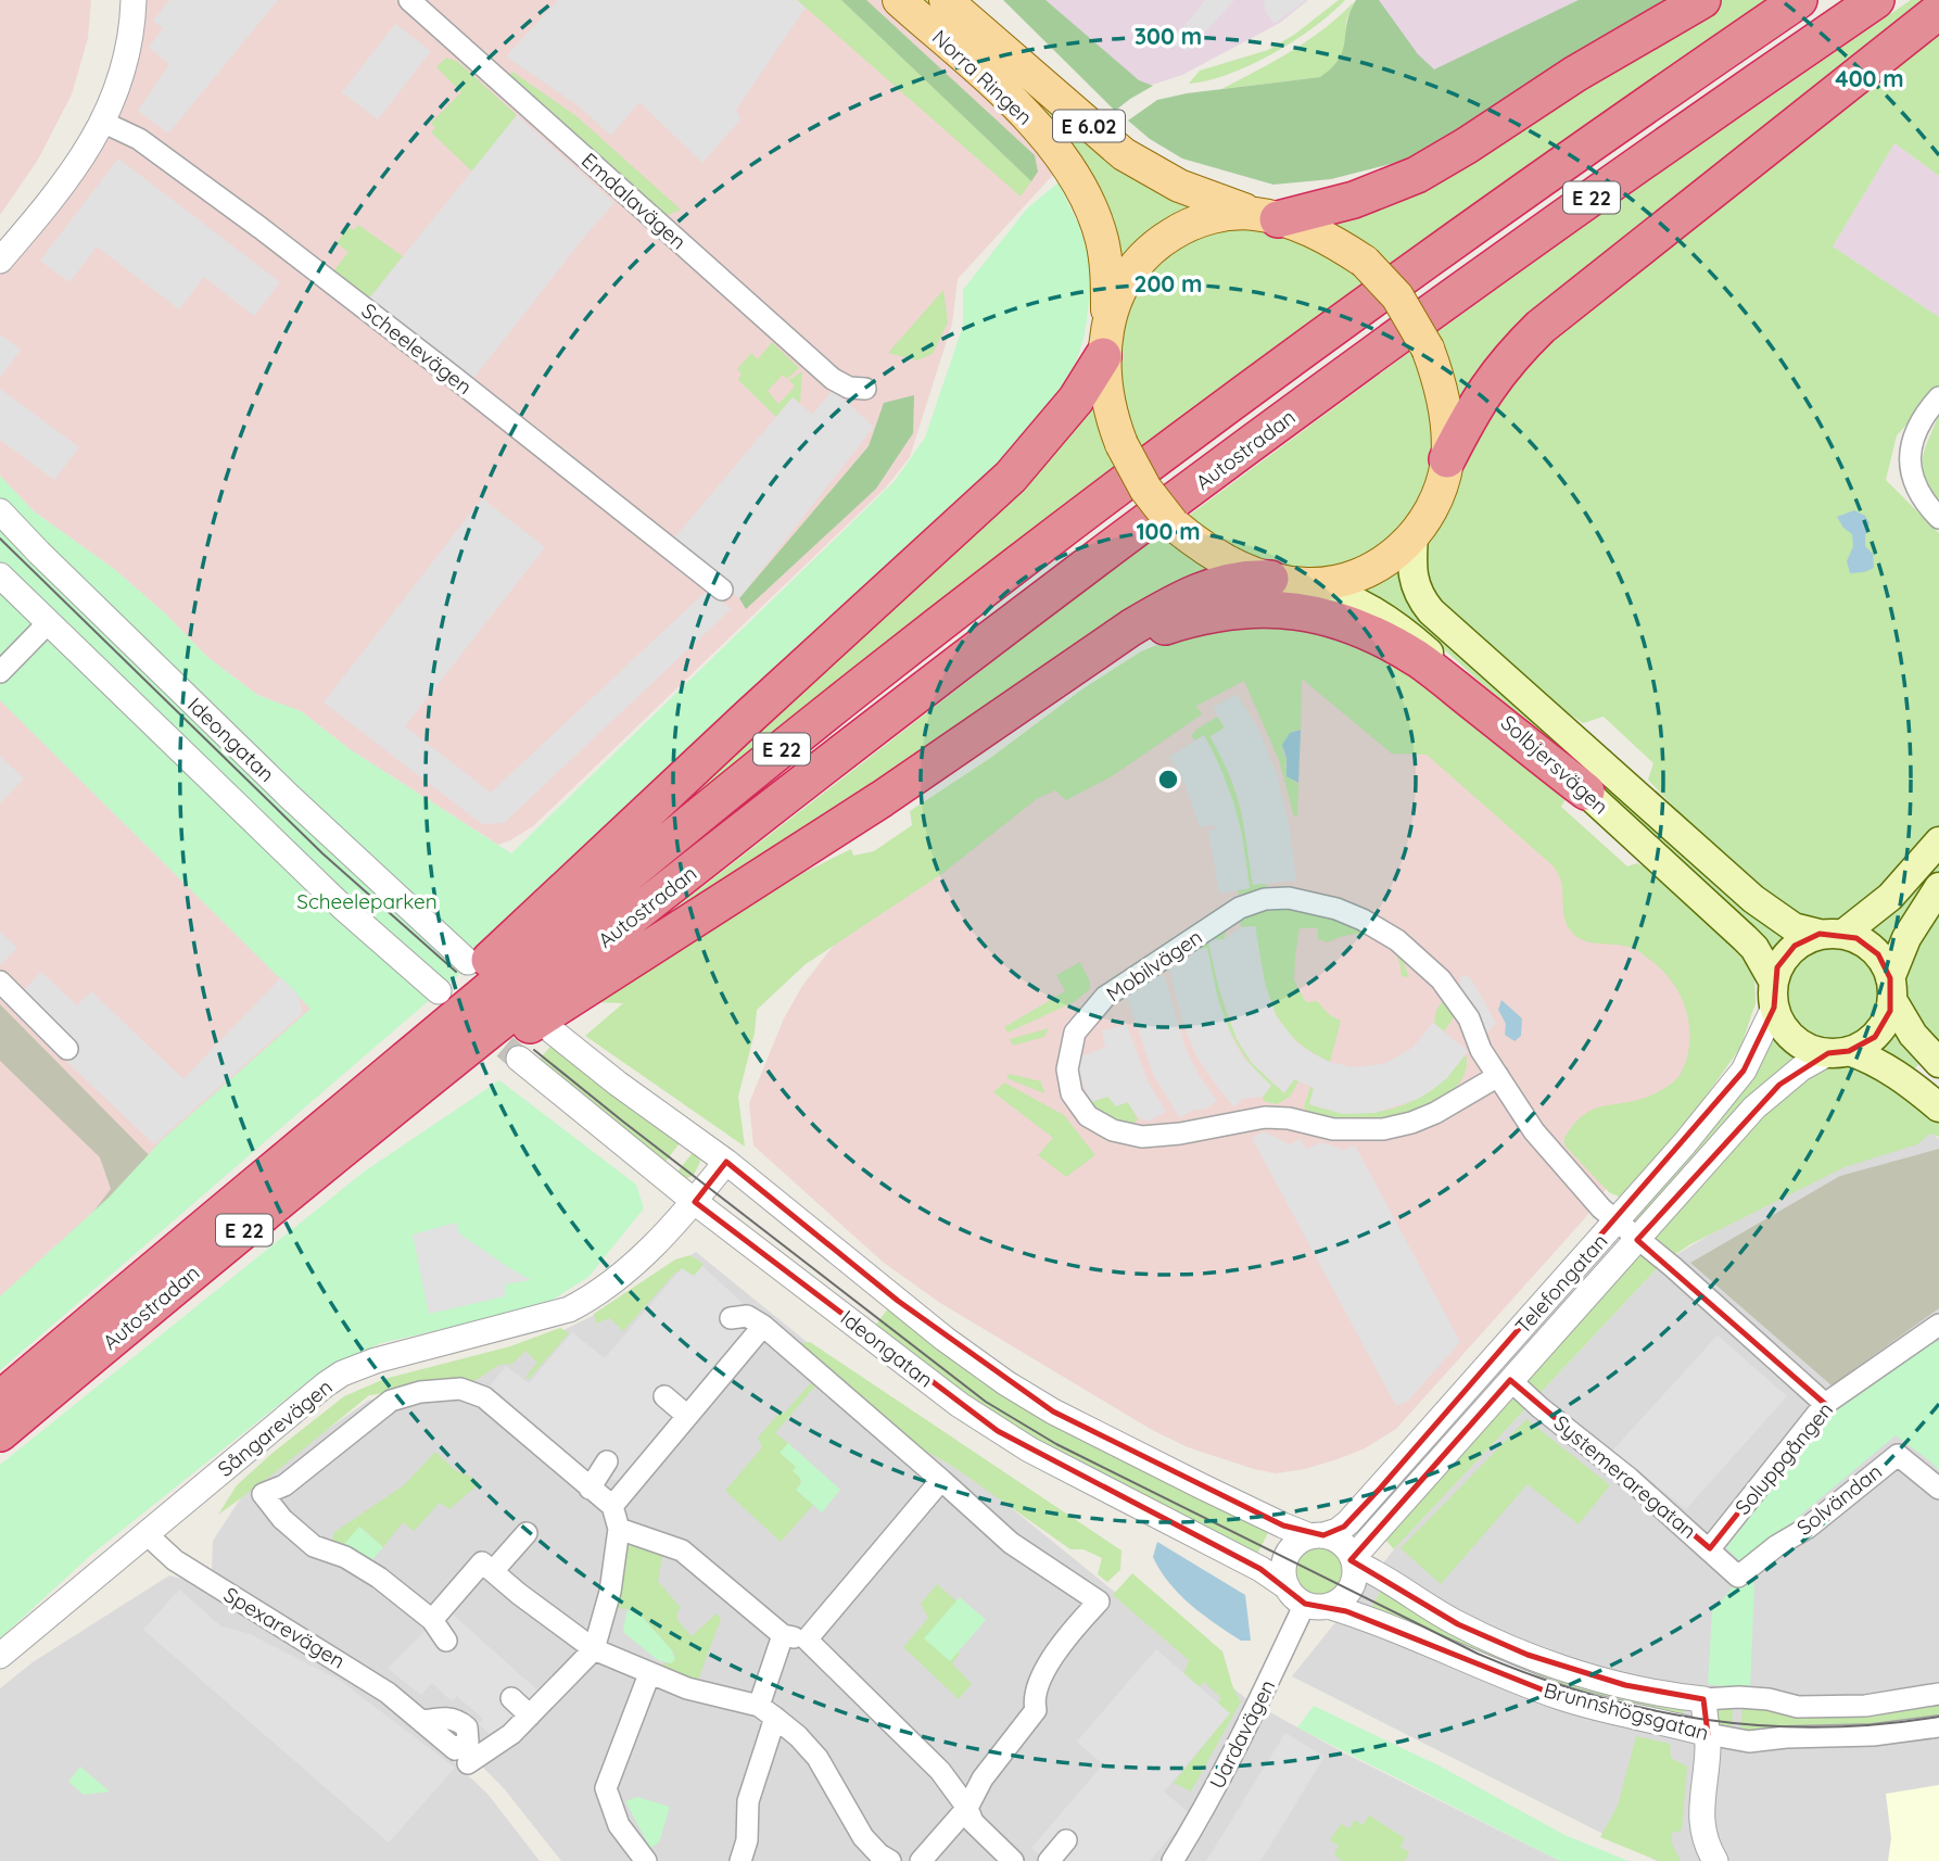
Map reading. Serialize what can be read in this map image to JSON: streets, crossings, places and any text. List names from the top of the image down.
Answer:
{
  "streets": {
    "highway": ["E 22", "Autostradan"],
    "main road": ["Norra Ringen", "E 6.02", "Solbjersvägen"],
    "street": [
      "Emdalavägen",
      "Scheelevägen",
      "Ideongatan",
      "Mobilvägen",
      "Telefongatan",
      "Sångarevägen",
      "Soluppgången",
      "Systemeraregatan",
      "Solvändan",
      "Spexarevägen",
      "Brunnshögsgatan",
      "Uardavägen"
    ]
  },
  "crossings": [
    ["Norra Ringen", "Solbjersvägen"],
    ["Ideongatan", "Telefongatan"],
    ["Ideongatan", "Sångarevägen"],
    ["Ideongatan", "Brunnshögsgatan"],
    ["Ideongatan", "Uardavägen"],
    ["Solbjersvägen", "Telefongatan"],
    ["Mobilvägen", "Telefongatan"],
    ["Mobilvägen", "Soluppgången"],
    ["Telefongatan", "Systemeraregatan"],
    ["Telefongatan", "Brunnshögsgatan"],
    ["Telefongatan", "Uardavägen"],
    ["Sångarevägen", "Spexarevägen"],
    ["Soluppgången", "Systemeraregatan"],
    ["Systemeraregatan", "Solvändan"],
    ["Brunnshögsgatan", "Uardavägen"]
  ],
  "parks": ["Scheeleparken"],
  "rings": [
    "300 m",
    "400 m",
    "200 m",
    "100 m"
  ]
}
